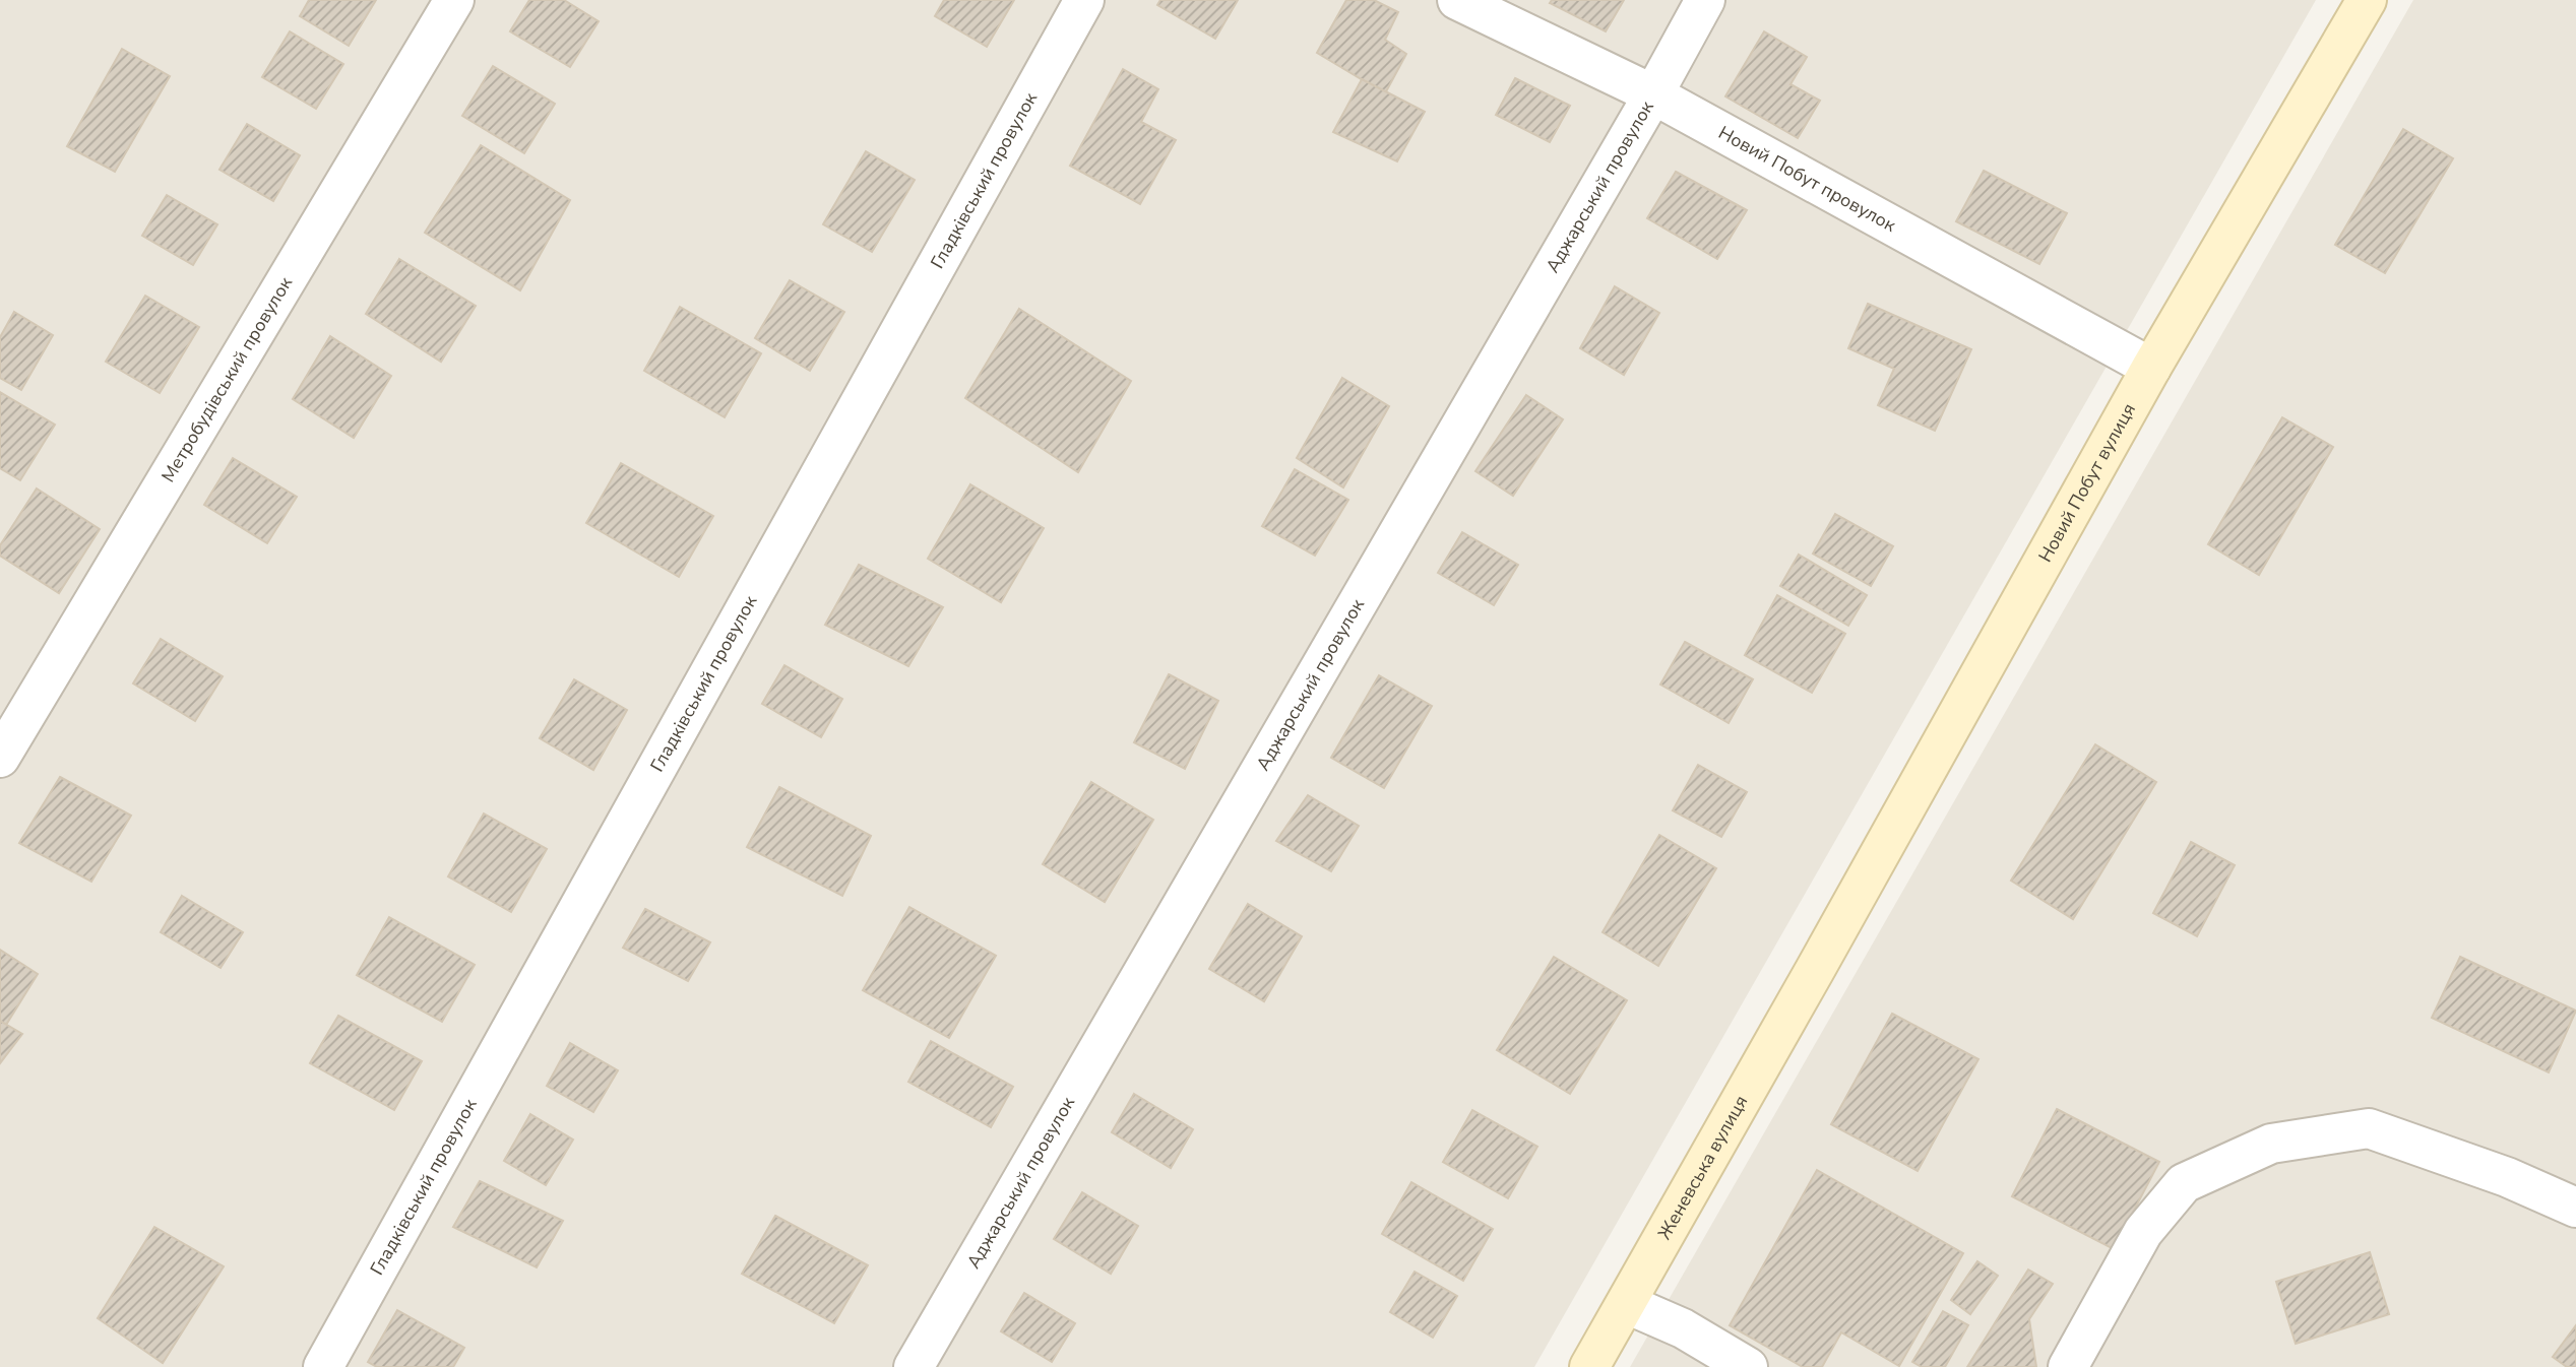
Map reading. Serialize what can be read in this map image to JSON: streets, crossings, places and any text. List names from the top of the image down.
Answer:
{
  "streets": {
    "main road": ["Новий Побут вулиця", "Женевська вулиця"],
    "street": [
      "Новий Побут провулок",
      "Гладківський провулок",
      "Аджарський провулок",
      "Метробудівський провулок"
    ]
  },
  "crossings": [
    ["Новий Побут провулок", "Аджарський провулок"],
    ["Новий Побут провулок", "Новий Побут вулиця"],
    ["Новий Побут вулиця", "Женевська вулиця"]
  ]
}
